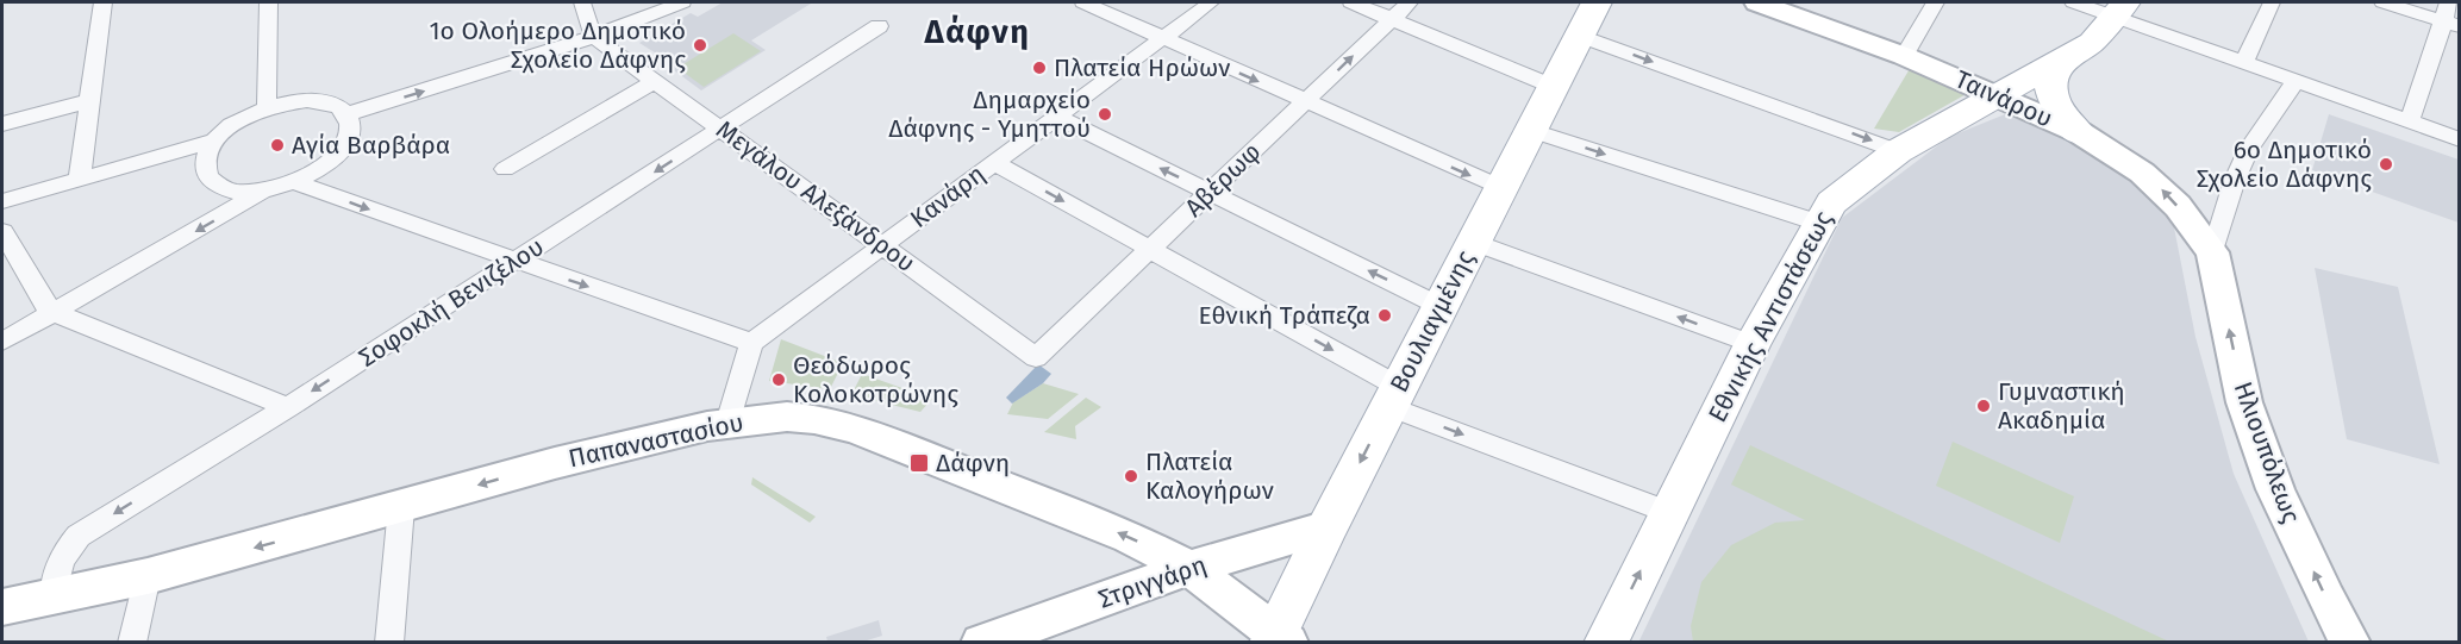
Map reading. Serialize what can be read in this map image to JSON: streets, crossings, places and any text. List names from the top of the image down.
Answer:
{
  "streets": {
    "main road": [
      "Ταινάρου",
      "Εθνικής Αντιστάσεως",
      "Βουλιαγμένης",
      "Παπαναστασίου",
      "Ηλιουπόλεως",
      "Στριγγάρη"
    ],
    "street": [
      "Αβέρωφ",
      "Μεγάλου Αλεξάνδρου",
      "Κανάρη",
      "Σοφοκλή Βενιζέλου"
    ]
  },
  "crossings": [
    ["Ταινάρου", "Εθνικής Αντιστάσεως"],
    ["Ταινάρου", "Ηλιουπόλεως"],
    ["Αβέρωφ", "Μεγάλου Αλεξάνδρου"],
    ["Μεγάλου Αλεξάνδρου", "Κανάρη"],
    ["Μεγάλου Αλεξάνδρου", "Σοφοκλή Βενιζέλου"],
    ["Σοφοκλή Βενιζέλου", "Παπαναστασίου"],
    ["Βουλιαγμένης", "Παπαναστασίου"],
    ["Βουλιαγμένης", "Στριγγάρη"],
    ["Παπαναστασίου", "Στριγγάρη"]
  ],
  "one_way": ["Παπαναστασίου", "Ηλιουπόλεως"],
  "districts": ["Δάφνη"],
  "places": {
    "other": [
      "1ο Ολοήμερο Δημοτικό Σχολείο Δάφνης",
      "Πλατεία Ηρώων",
      "Δημαρχείο Δάφνης - Υμηττού",
      "Αγία Βαρβάρα",
      "6ο Δημοτικό Σχολείο Δάφνης",
      "Εθνική Τράπεζα",
      "Θεόδωρος Κολοκοτρώνης",
      "Γυμναστική Ακαδημία",
      "Πλατεία Καλογήρων"
    ],
    "transit": ["Δάφνη"]
  }
}
